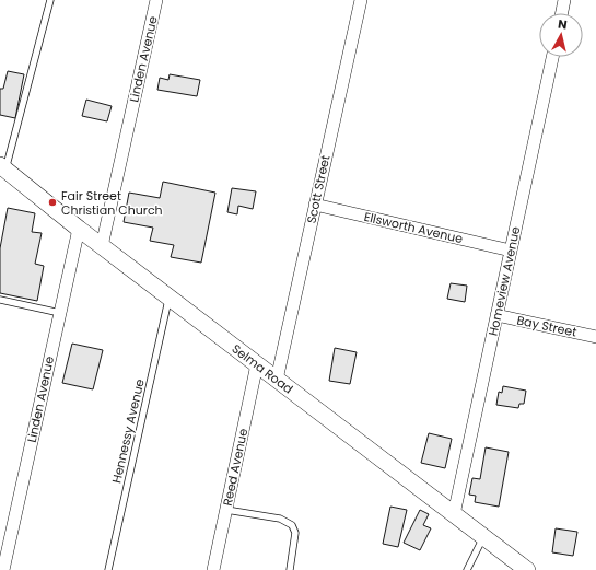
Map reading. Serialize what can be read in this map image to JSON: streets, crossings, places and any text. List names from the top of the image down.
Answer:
{
  "streets": {
    "street": [
      "Linden Avenue",
      "Scott Street",
      "Ellsworth Avenue",
      "Homeview Avenue",
      "Bay Street",
      "Selma Road",
      "Reed Avenue"
    ],
    "lane": ["Hennessy Avenue"]
  },
  "crossings": [
    ["Linden Avenue", "Selma Road"],
    ["Scott Street", "Ellsworth Avenue"],
    ["Scott Street", "Selma Road"],
    ["Ellsworth Avenue", "Homeview Avenue"],
    ["Homeview Avenue", "Bay Street"],
    ["Homeview Avenue", "Selma Road"],
    ["Selma Road", "Hennessy Avenue"],
    ["Selma Road", "Reed Avenue"]
  ],
  "places": ["Fair Street Christian Church"],
  "north": "top"
}
